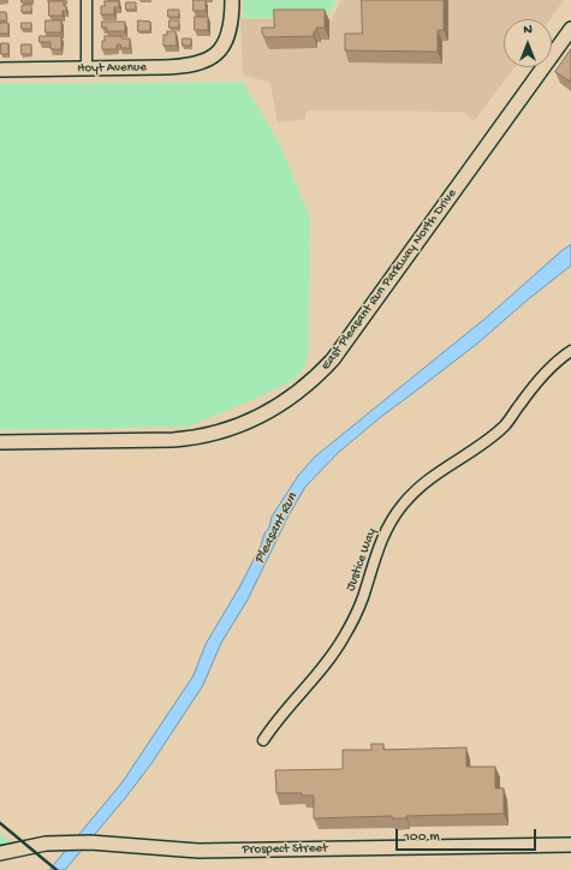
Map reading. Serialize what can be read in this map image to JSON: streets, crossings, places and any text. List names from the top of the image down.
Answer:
{
  "streets": {
    "main road": ["Hoyt Avenue", "East Pleasant Run Parkway North Drive", "Prospect Street"],
    "street": ["Justice Way"]
  },
  "water": ["Pleasant Run"],
  "scale_bar": "100 m",
  "north": "top"
}
